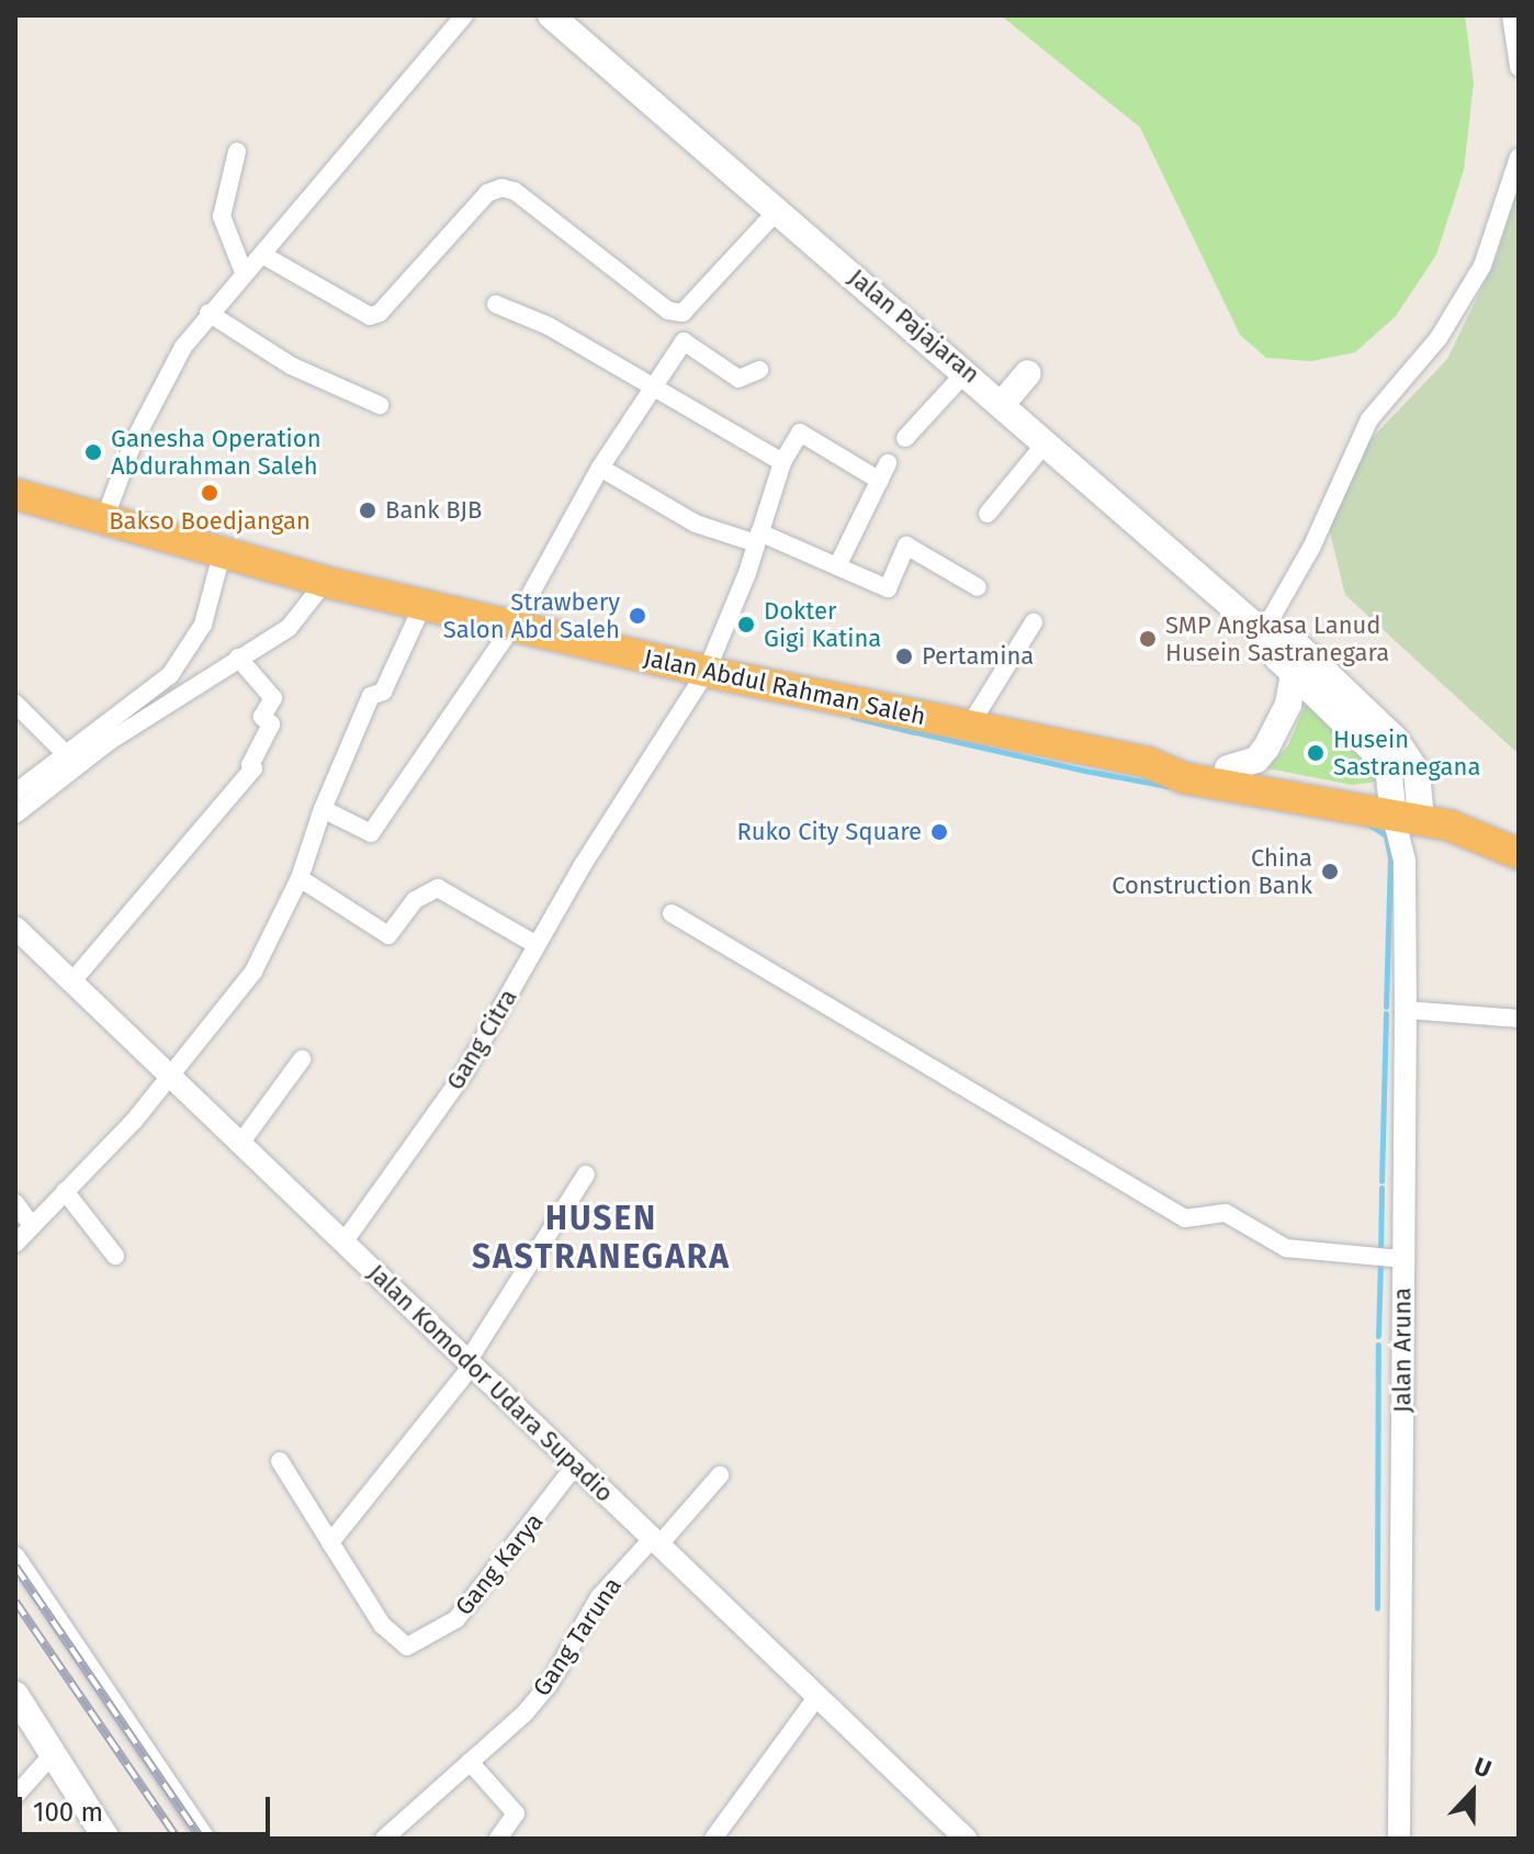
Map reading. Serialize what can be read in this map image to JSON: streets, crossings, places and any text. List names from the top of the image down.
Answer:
{
  "streets": {
    "highway": ["Jalan Abdul Rahman Saleh"],
    "main road": ["Jalan Pajajaran"],
    "street": [
      "Gang Citra",
      "Jalan Aruna",
      "Jalan Komodor Udara Supadio",
      "Gang Karya",
      "Gang Taruna"
    ]
  },
  "crossings": [
    ["Jalan Pajajaran", "Jalan Abdul Rahman Saleh"],
    ["Jalan Pajajaran", "Jalan Aruna"],
    ["Jalan Abdul Rahman Saleh", "Gang Citra"],
    ["Jalan Abdul Rahman Saleh", "Jalan Aruna"],
    ["Gang Citra", "Jalan Komodor Udara Supadio"],
    ["Jalan Komodor Udara Supadio", "Gang Karya"],
    ["Jalan Komodor Udara Supadio", "Gang Taruna"]
  ],
  "districts": ["HUSEN SASTRANEGARA"],
  "places": [
    "Ganesha Operation Abdurahman Saleh",
    "Bakso Boedjangan",
    "Bank BJB",
    "Strawbery Salon Abd Saleh",
    "Dokter Gigi Katina",
    "SMP Angkasa Lanud Husein Sastranegara",
    "Pertamina",
    "Husein Sastranegana",
    "Ruko City Square",
    "China Construction Bank"
  ],
  "scale_bar": "100 m",
  "north": "top"
}
